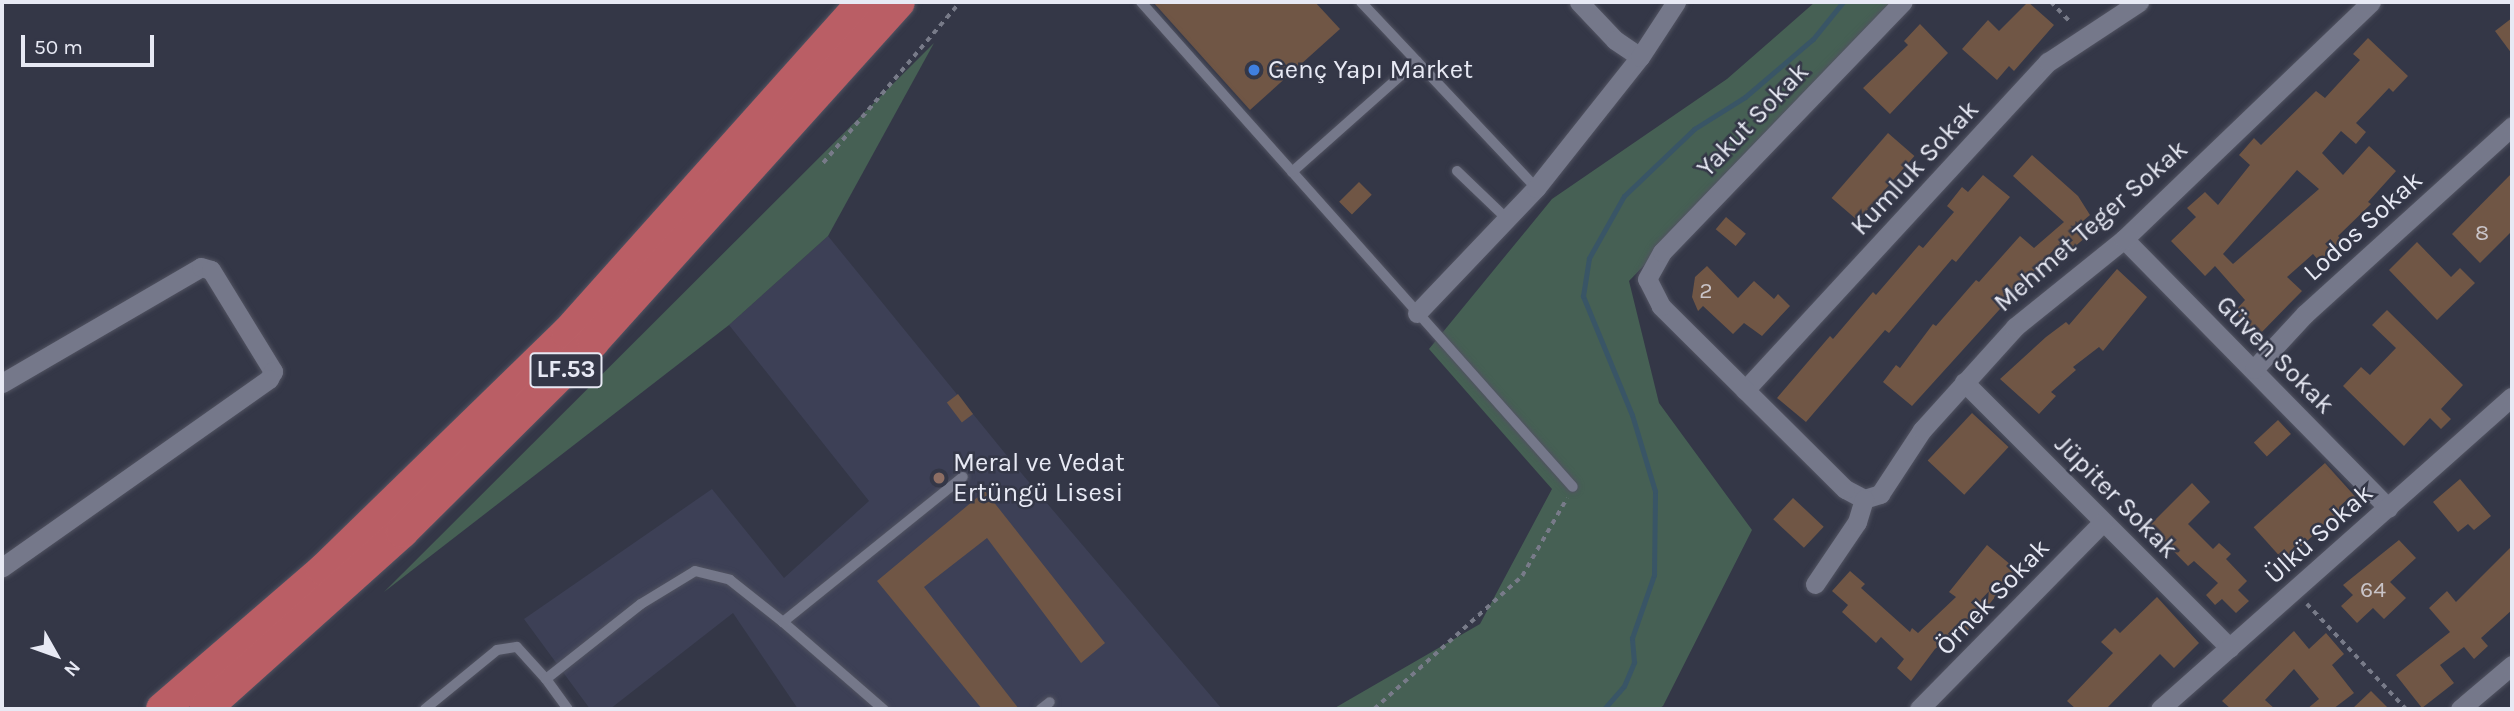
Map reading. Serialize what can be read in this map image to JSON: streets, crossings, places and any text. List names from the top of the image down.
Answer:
{
  "streets": {
    "highway": ["LF.53"],
    "street": [
      "Yakut Sokak",
      "Kumluk Sokak",
      "Mehmet Teger Sokak",
      "Lodos Sokak",
      "Güven Sokak",
      "Jüpiter Sokak",
      "Ülkü Sokak",
      "Örnek Sokak"
    ]
  },
  "crossings": [
    ["Yakut Sokak", "Kumluk Sokak"],
    ["Mehmet Teger Sokak", "Güven Sokak"],
    ["Mehmet Teger Sokak", "Jüpiter Sokak"],
    ["Lodos Sokak", "Güven Sokak"],
    ["Güven Sokak", "Ülkü Sokak"],
    ["Jüpiter Sokak", "Ülkü Sokak"],
    ["Jüpiter Sokak", "Örnek Sokak"]
  ],
  "places": ["Genç Yapı Market", "Meral ve Vedat Ertüngü Lisesi"],
  "house_numbers": ["8", "2", "64"],
  "scale_bar": "50 m",
  "north": "bottom right"
}
